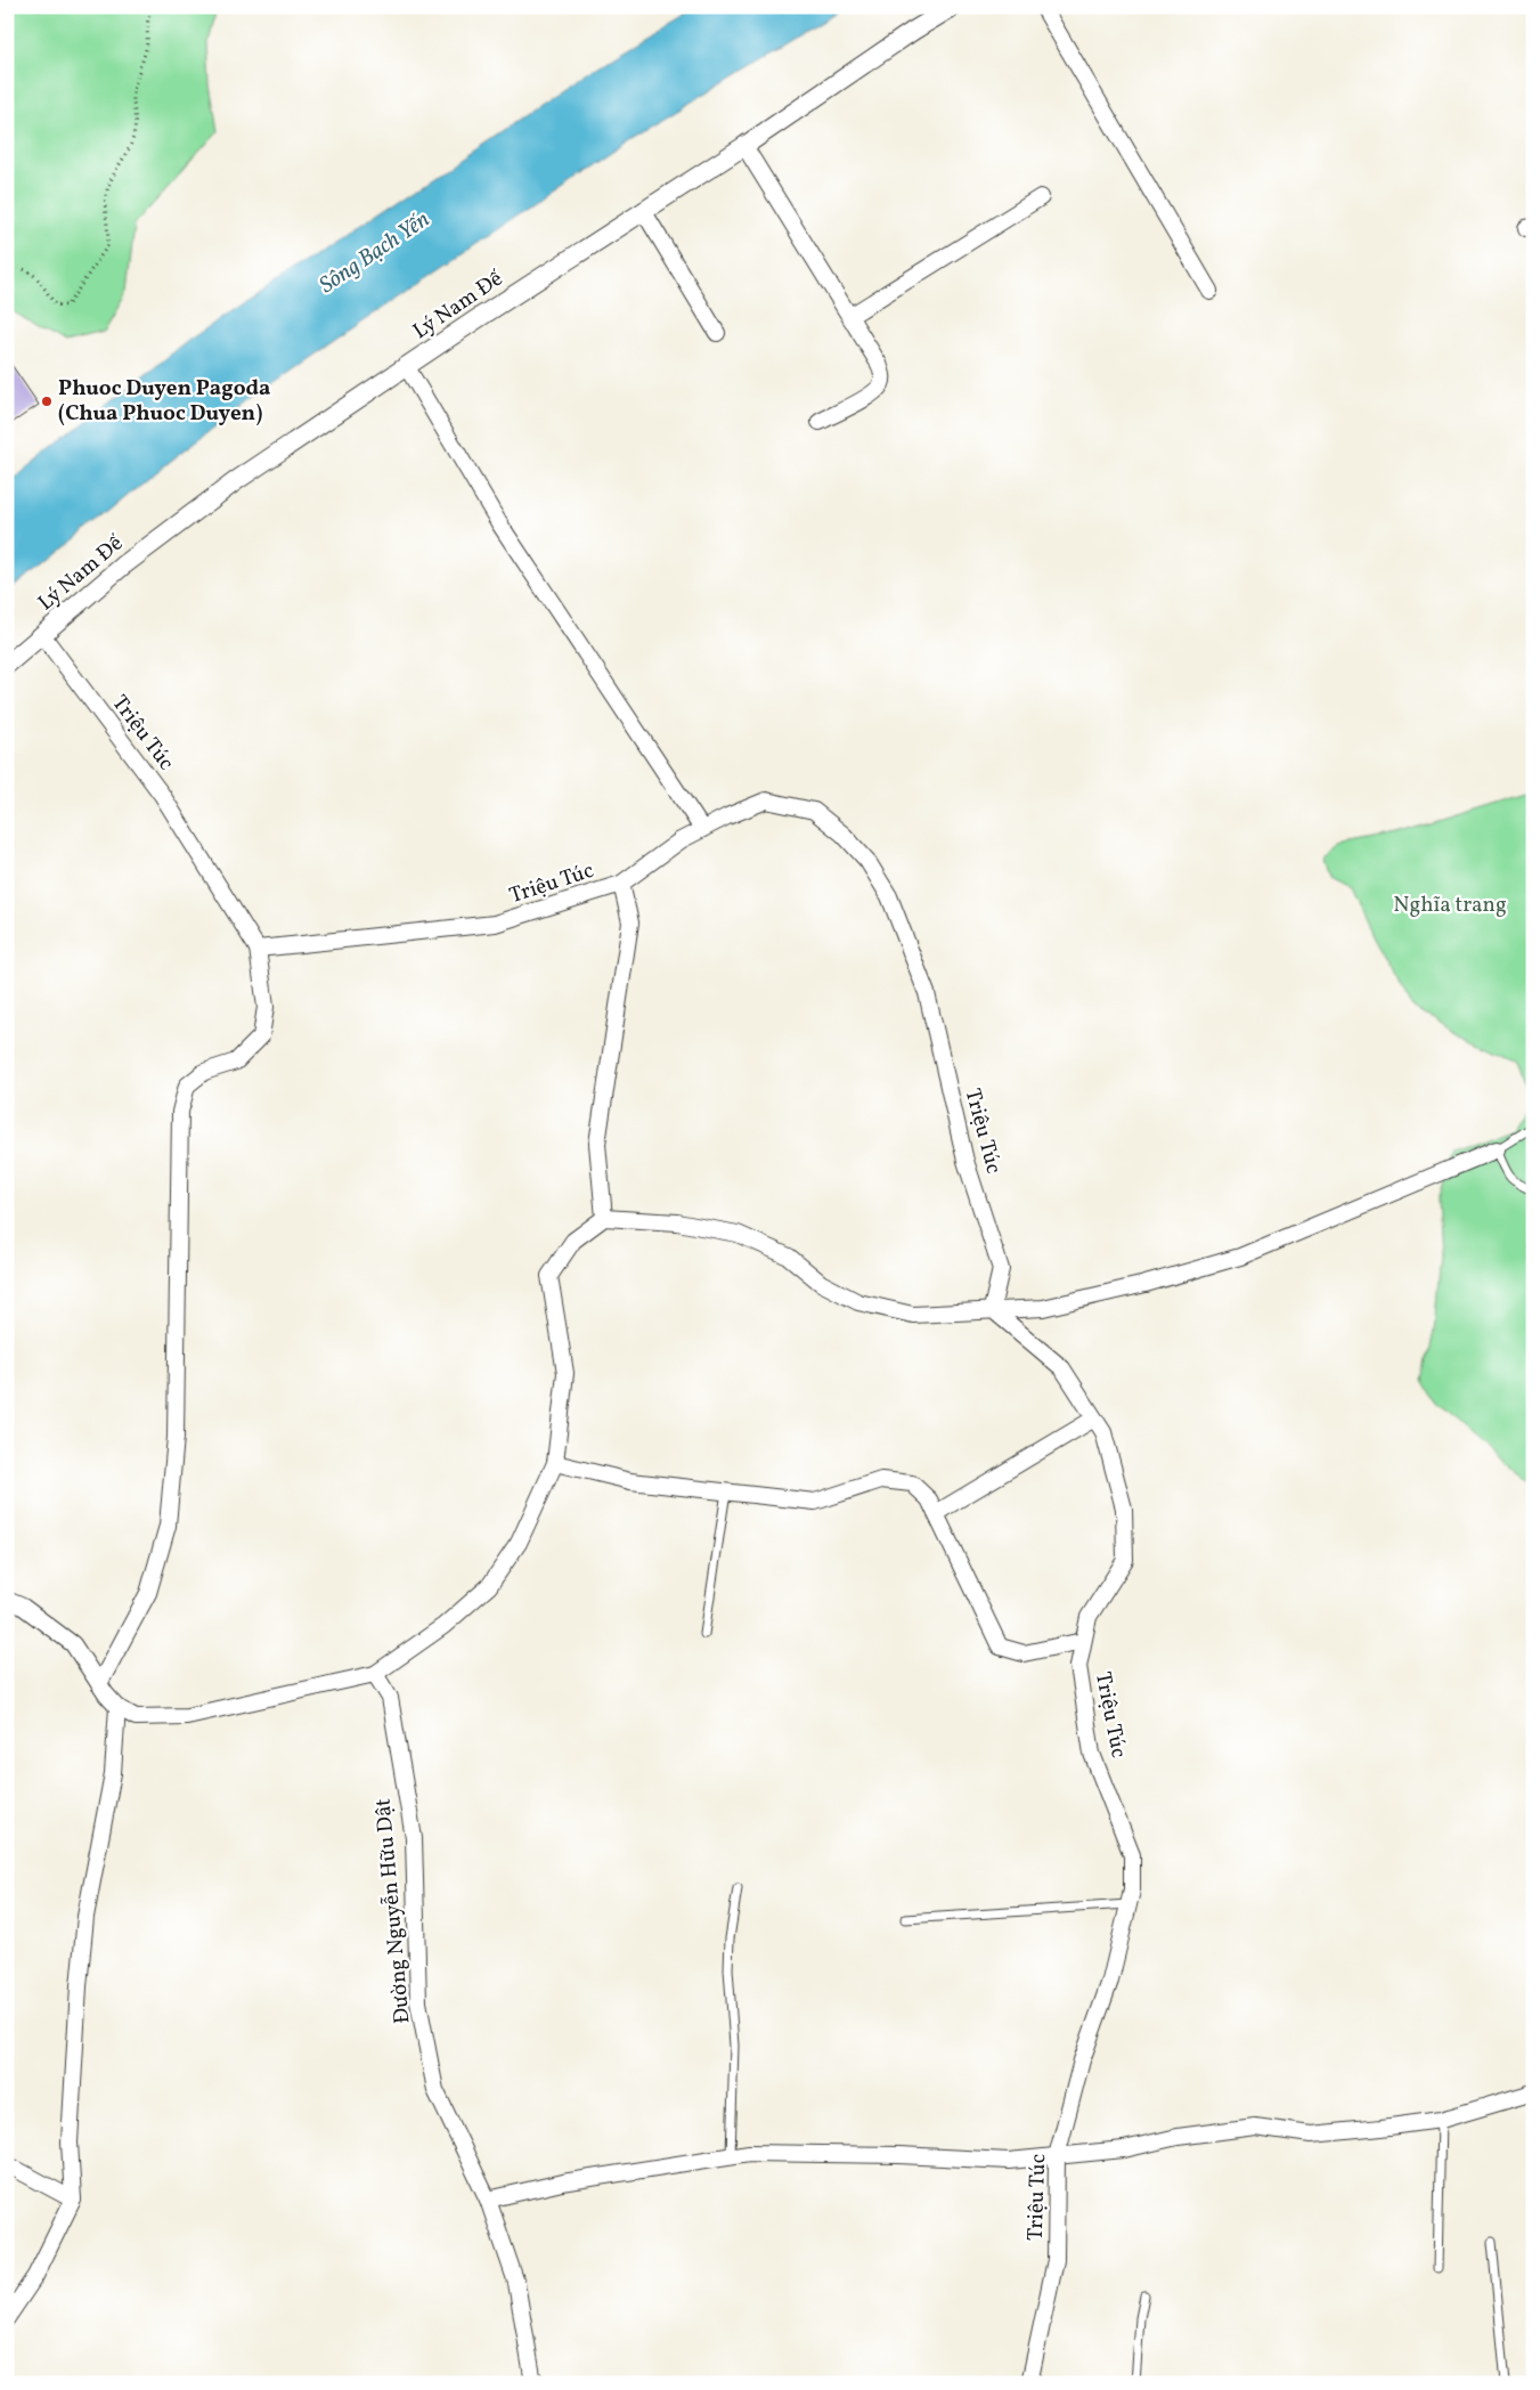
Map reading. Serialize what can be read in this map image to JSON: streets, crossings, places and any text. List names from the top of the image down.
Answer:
{
  "streets": {
    "street": ["Lý Nam Đế", "Triệu Túc", "Đường Nguyễn Hữu Dật"]
  },
  "crossings": [
    ["Lý Nam Đế", "Triệu Túc"]
  ],
  "water": ["Sông Bạch Yến"],
  "parks": ["Nghĩa trang"],
  "places": ["Phuoc Duyen Pagoda (Chua Phuoc Duyen)"]
}
